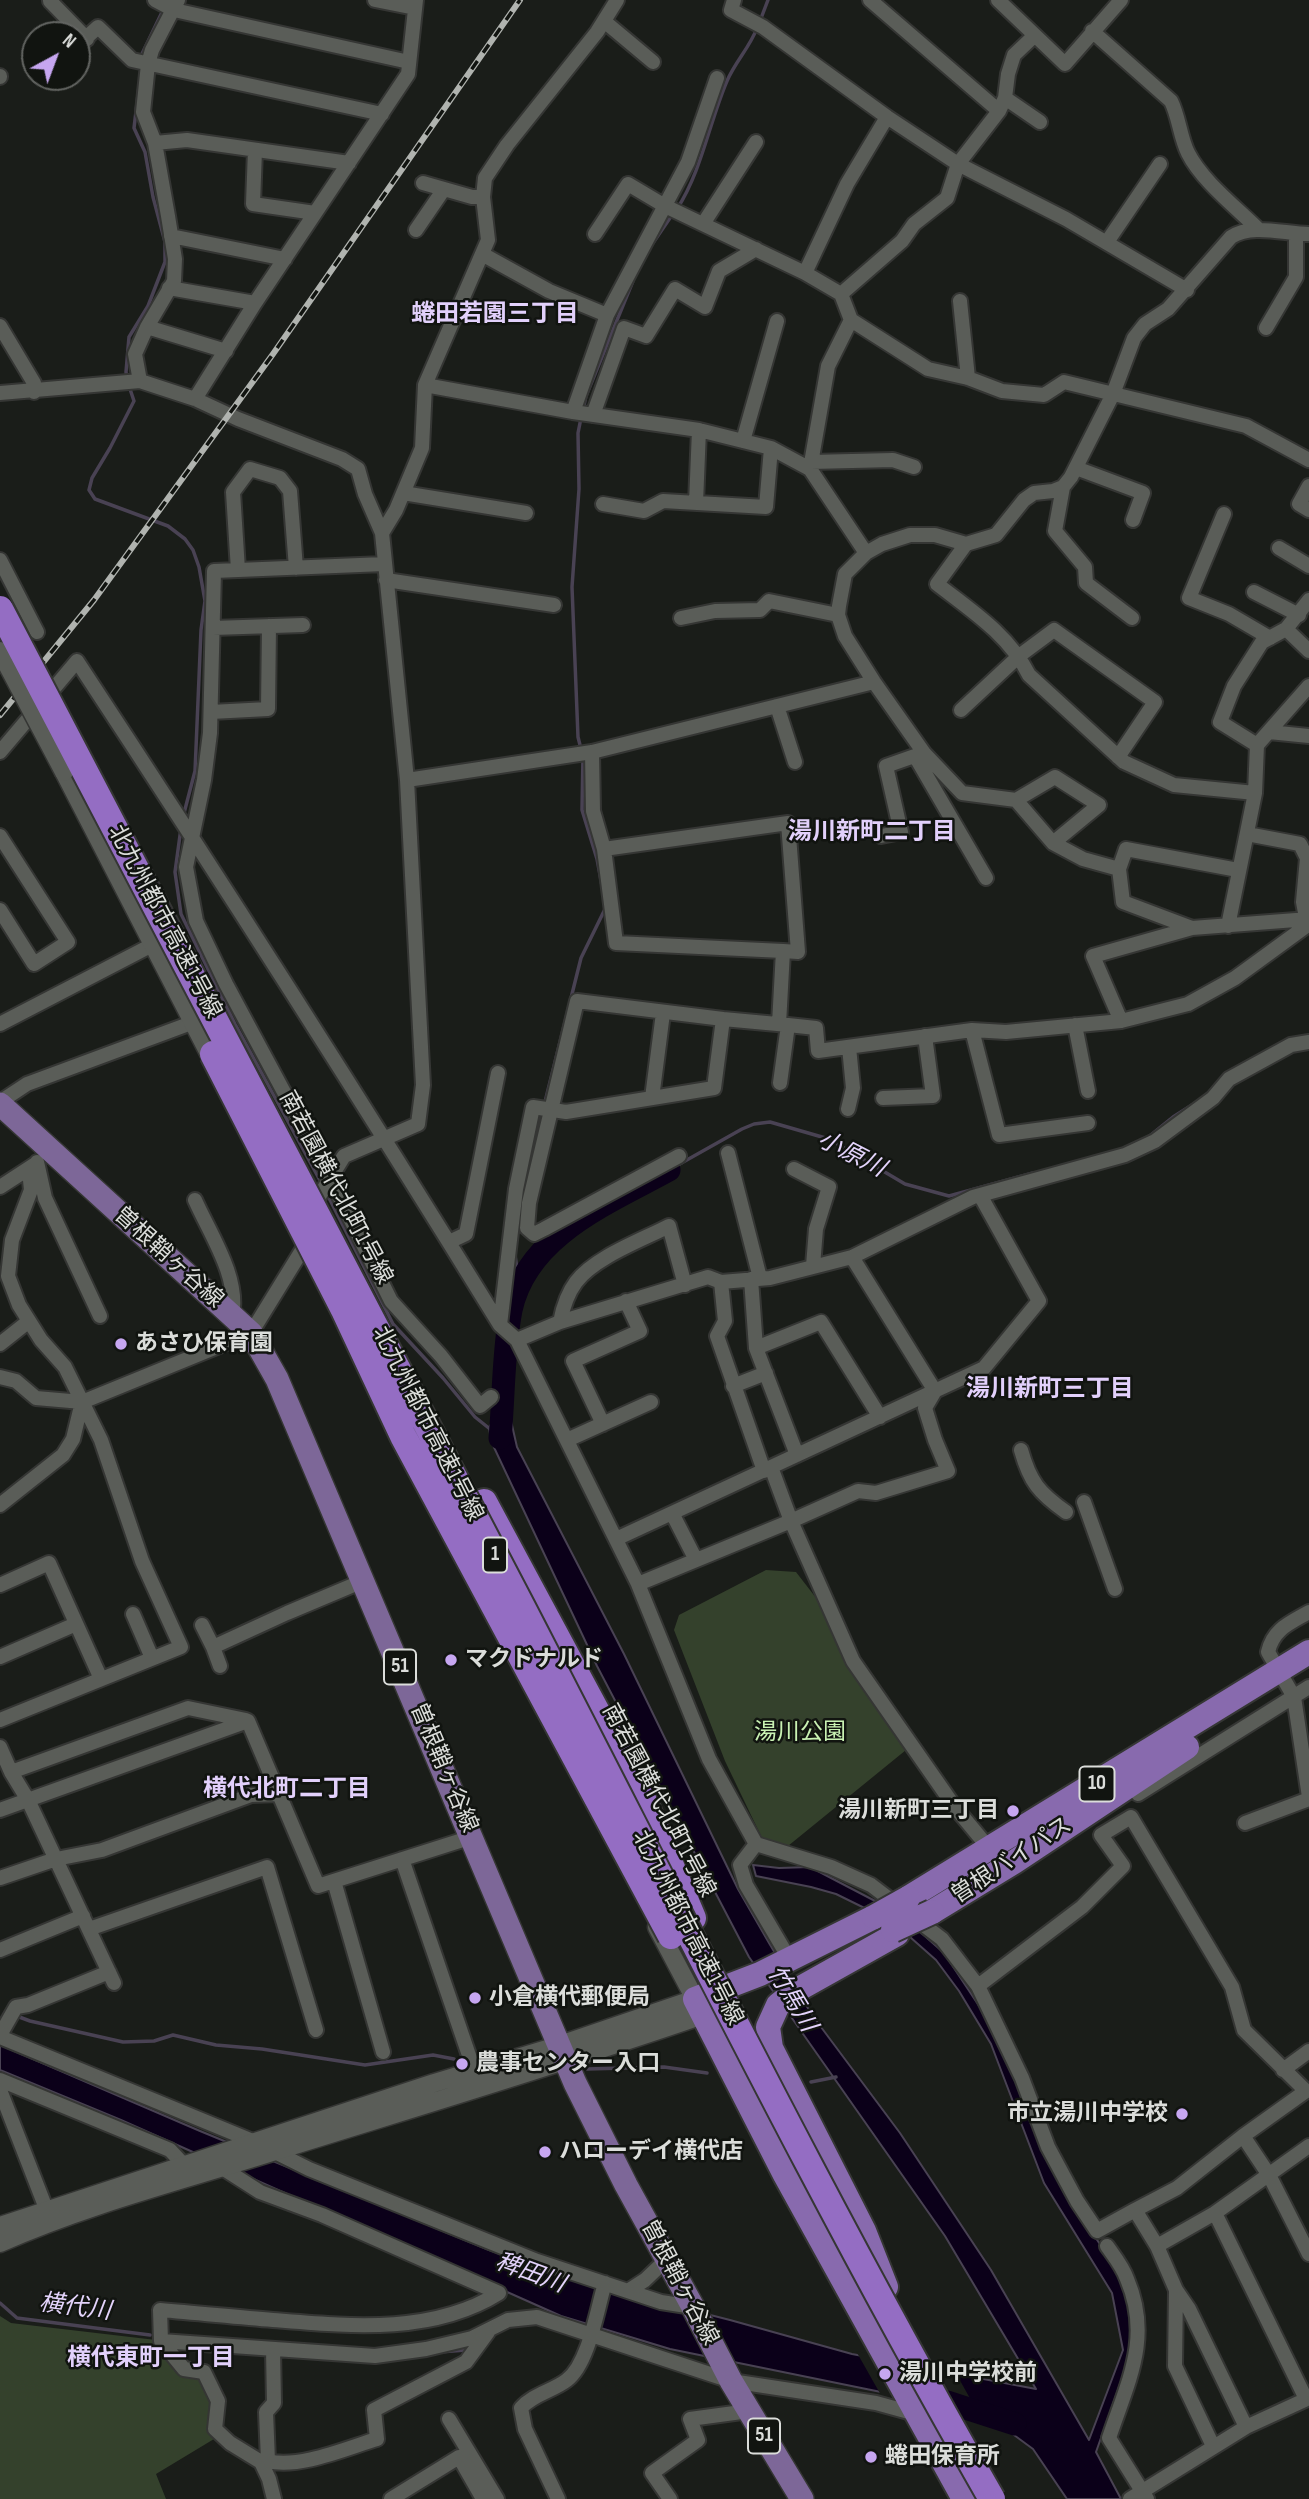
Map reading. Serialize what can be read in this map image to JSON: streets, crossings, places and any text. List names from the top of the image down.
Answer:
{
  "streets": {
    "highway": [
      "北九州都市高速1号線",
      "1",
      "10",
      "曽根バイパス"
    ],
    "main road": ["曽根鞘ヶ谷線", "51"],
    "street": ["南若園横代北町1号線"]
  },
  "crossings": [
    ["北九州都市高速1号線", "南若園横代北町1号線"]
  ],
  "districts": [
    "蜷田若園三丁目",
    "湯川新町二丁目",
    "湯川新町三丁目",
    "横代北町二丁目",
    "横代東町一丁目"
  ],
  "water": [
    "小原川",
    "竹馬川",
    "稗田川",
    "横代川"
  ],
  "parks": ["湯川公園"],
  "places": [
    "あさひ保育園",
    "マクドナルド",
    "湯川新町三丁目",
    "小倉横代郵便局",
    "農事センター入口",
    "市立湯川中学校",
    "ハローデイ横代店",
    "湯川中学校前",
    "蜷田保育所"
  ],
  "north": "top right"
}
